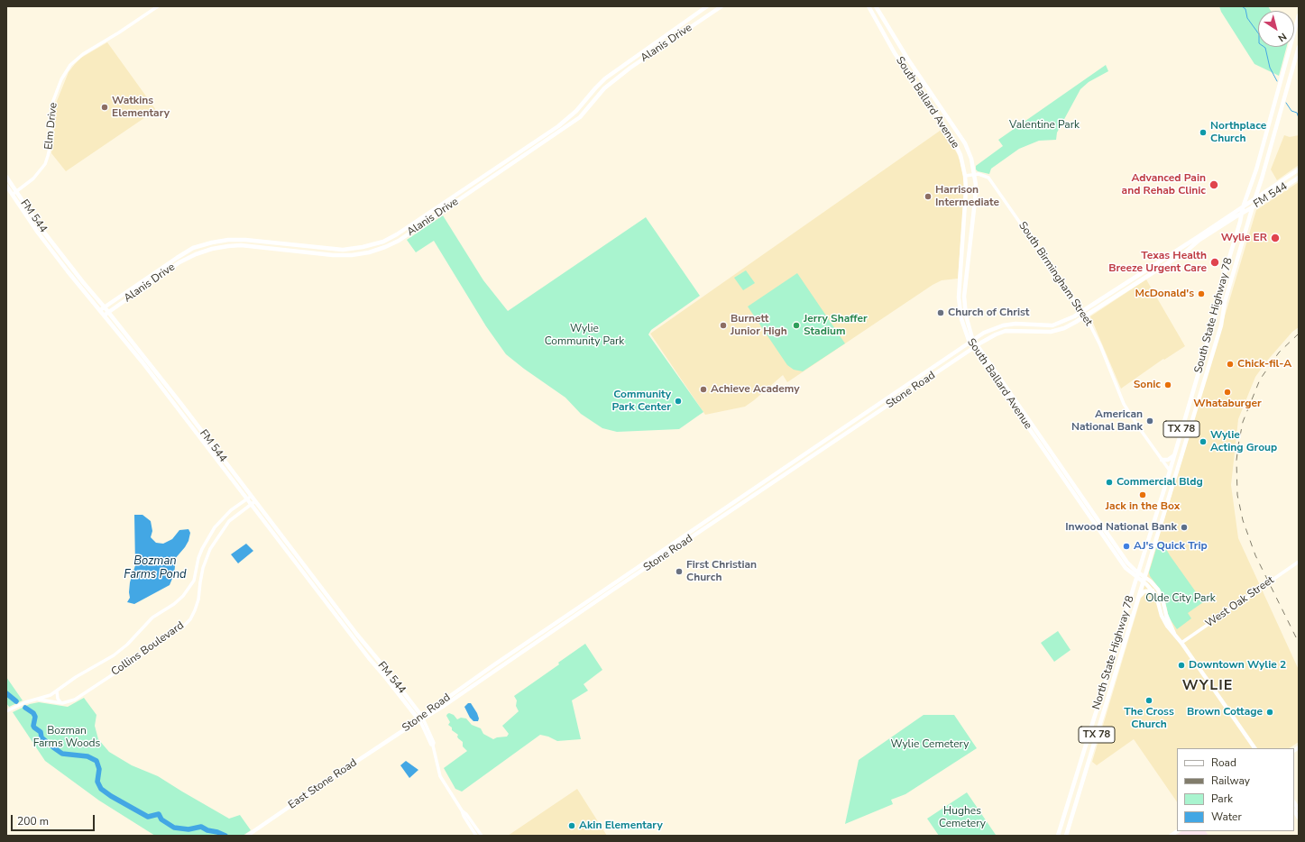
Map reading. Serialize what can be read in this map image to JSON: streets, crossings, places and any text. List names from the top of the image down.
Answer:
{
  "streets": {
    "main road": [
      "Alanis Drive",
      "South Ballard Avenue",
      "FM 544",
      "South State Highway 78",
      "Stone Road",
      "TX 78",
      "North State Highway 78",
      "East Stone Road"
    ],
    "street": [
      "Elm Drive",
      "South Birmingham Street",
      "West Oak Street",
      "Collins Boulevard"
    ]
  },
  "crossings": [
    ["Alanis Drive", "FM 544"],
    ["South Ballard Avenue", "South Birmingham Street"],
    ["South Ballard Avenue", "South State Highway 78"],
    ["South Ballard Avenue", "Stone Road"],
    ["South Ballard Avenue", "West Oak Street"],
    ["South Ballard Avenue", "North State Highway 78"],
    ["Elm Drive", "FM 544"],
    ["FM 544", "South Birmingham Street"],
    ["FM 544", "South State Highway 78"],
    ["FM 544", "Stone Road"],
    ["FM 544", "Collins Boulevard"],
    ["South Birmingham Street", "South State Highway 78"],
    ["South Birmingham Street", "Stone Road"],
    ["South State Highway 78", "North State Highway 78"],
    ["Stone Road", "East Stone Road"]
  ],
  "districts": ["WYLIE"],
  "water": ["Bozman Farms Pond"],
  "parks": [
    "Valentine Park",
    "Wylie Community Park",
    "Olde City Park",
    "Bozman Farms Woods",
    "Wylie Cemetery",
    "Hughes Cemetery"
  ],
  "places": [
    "Watkins Elementary",
    "Northplace Church",
    "Advanced Pain and Rehab Clinic",
    "Harrison Intermediate",
    "Wylie ER",
    "Texas Health Breeze Urgent Care",
    "McDonald's",
    "Church of Christ",
    "Burnett Junior High",
    "Jerry Shaffer Stadium",
    "Chick-fil-A",
    "Sonic",
    "Achieve Academy",
    "Whataburger",
    "Community Park Center",
    "American National Bank",
    "Wylie Acting Group",
    "Commercial Bldg",
    "Jack in the Box",
    "Inwood National Bank",
    "AJ's Quick Trip",
    "First Christian Church",
    "Downtown Wylie 2",
    "The Cross Church",
    "Brown Cottage",
    "Akin Elementary"
  ],
  "legend": [
    "Road",
    "Railway",
    "Park",
    "Water"
  ],
  "scale_bar": "200 m",
  "north": "bottom right"
}
